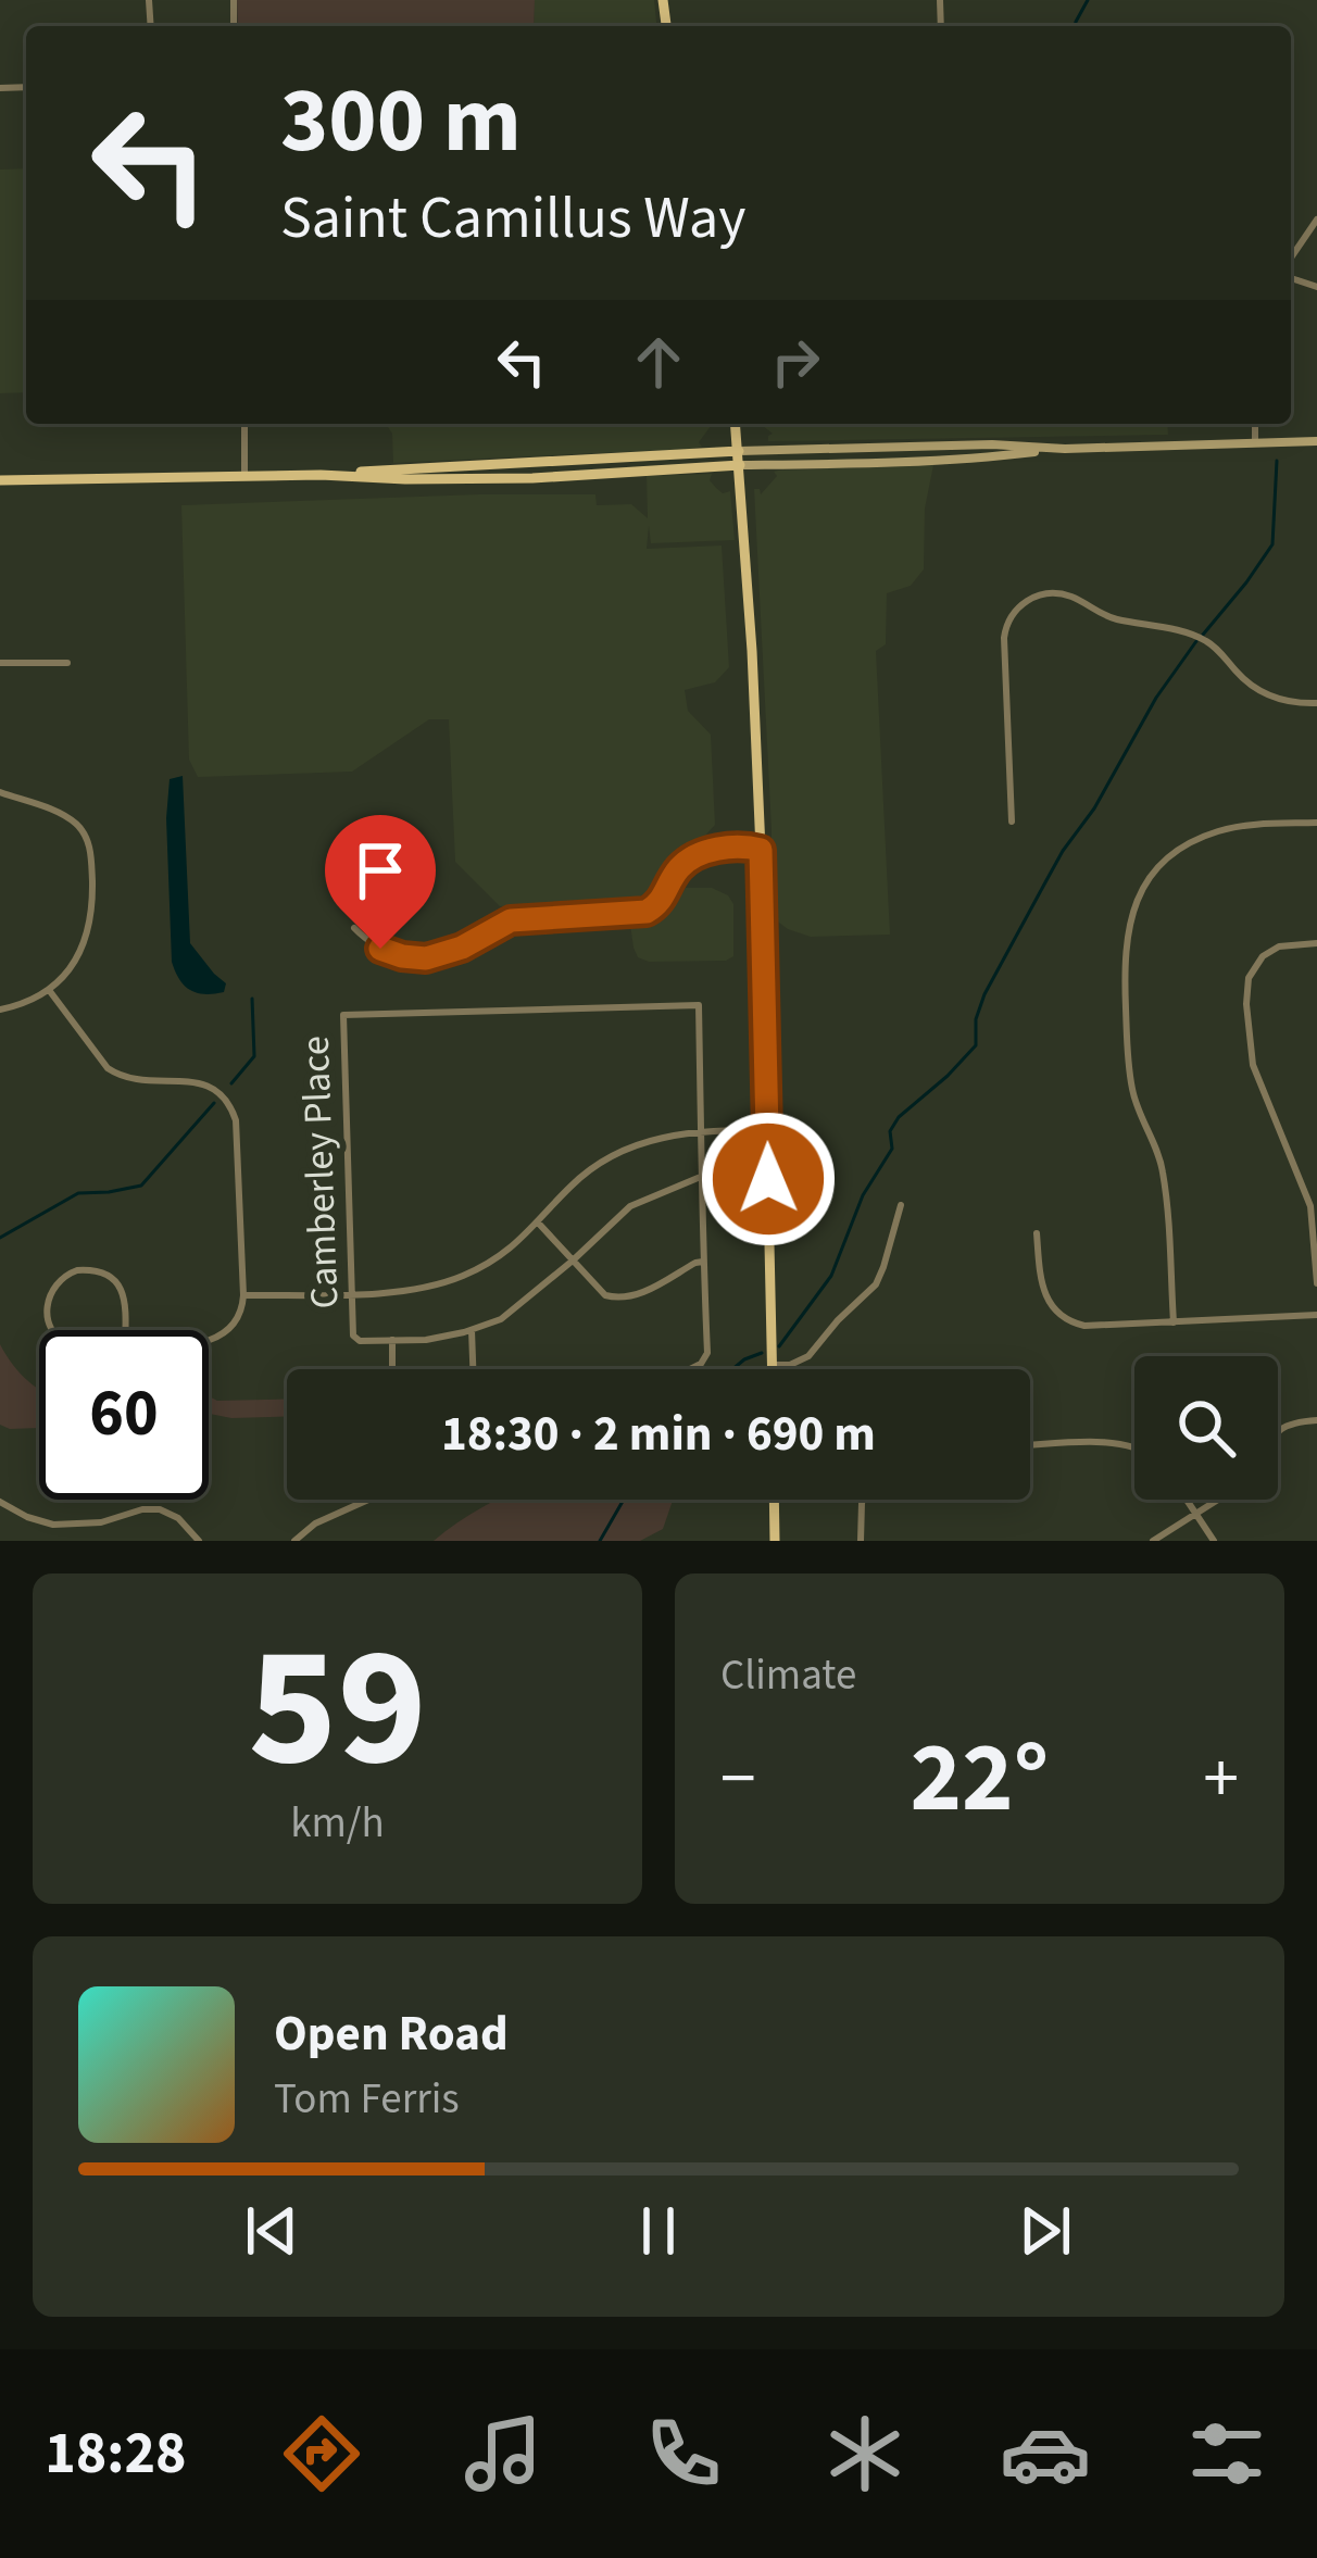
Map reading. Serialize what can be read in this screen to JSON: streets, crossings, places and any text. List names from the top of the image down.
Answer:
{
  "streets": {
    "street": ["Camberley Place"]
  },
  "page": {
    "turn": ["300 m", "Saint Camillus Way"],
    "limit": "60",
    "trip": "18:30 · 2 min · 690 m",
    "tile": [
      ["59", "km/h"],
      "Climate"
    ],
    "heat": ["−", "22°", "+"],
    "song": ["Open Road", "Tom Ferris"],
    "tabs": "18:28"
  }
}
